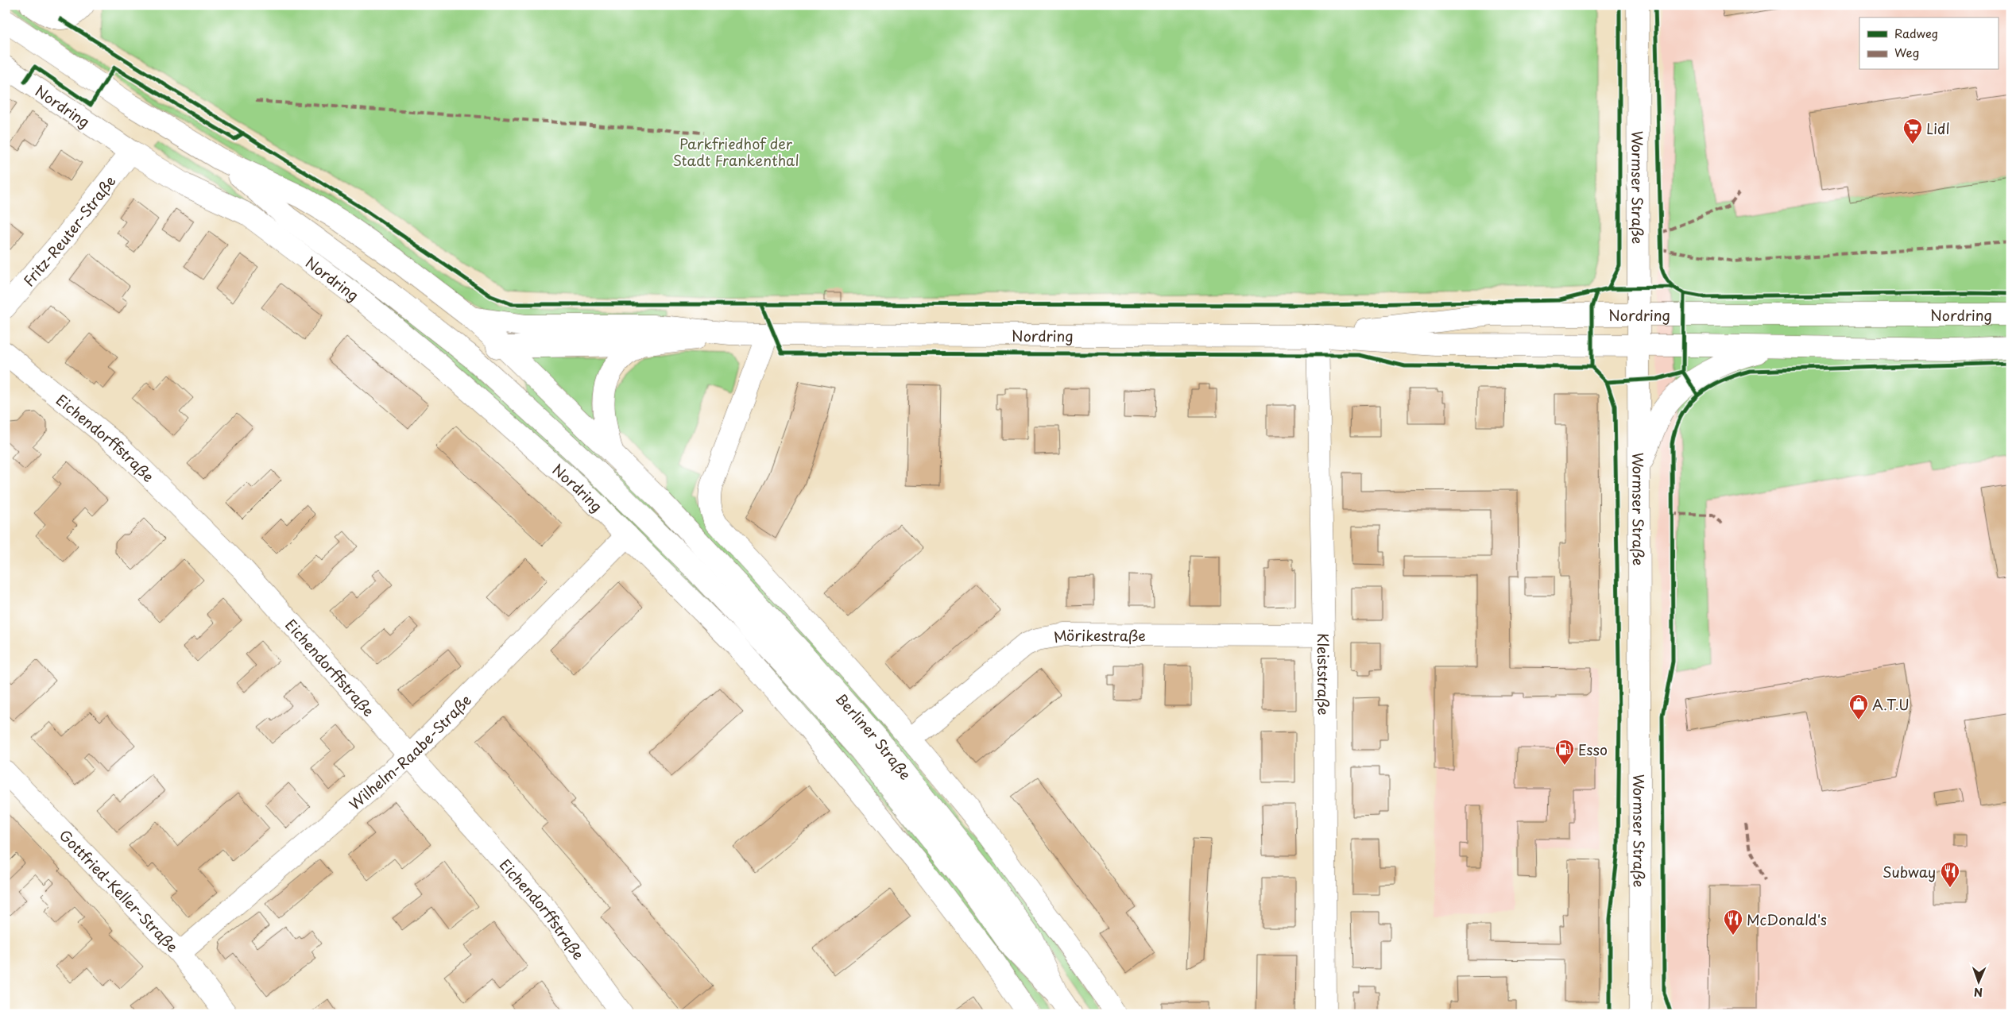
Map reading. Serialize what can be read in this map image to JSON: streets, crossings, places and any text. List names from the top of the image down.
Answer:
{
  "streets": {
    "main road": [
      "Nordring",
      "Wormser Straße",
      "Fritz-Reuter-Straße",
      "Eichendorffstraße",
      "Mörikestraße",
      "Kleiststraße",
      "Berliner Straße",
      "Wilhelm-Raabe-Straße",
      "Gottfried-Keller-Straße"
    ]
  },
  "crossings": [
    ["Nordring", "Wormser Straße"],
    ["Nordring", "Fritz-Reuter-Straße"],
    ["Nordring", "Kleiststraße"],
    ["Nordring", "Berliner Straße"],
    ["Nordring", "Wilhelm-Raabe-Straße"],
    ["Eichendorffstraße", "Wilhelm-Raabe-Straße"],
    ["Mörikestraße", "Kleiststraße"],
    ["Mörikestraße", "Berliner Straße"],
    ["Wilhelm-Raabe-Straße", "Gottfried-Keller-Straße"]
  ],
  "parks": ["Parkfriedhof der Stadt Frankenthal"],
  "places": {
    "supermarket": ["Lidl"],
    "shop": ["A.T.U"],
    "fuel station": ["Esso"],
    "restaurant": ["Subway", "McDonald's"]
  },
  "legend": ["Radweg", "Weg"],
  "north": "bottom"
}
